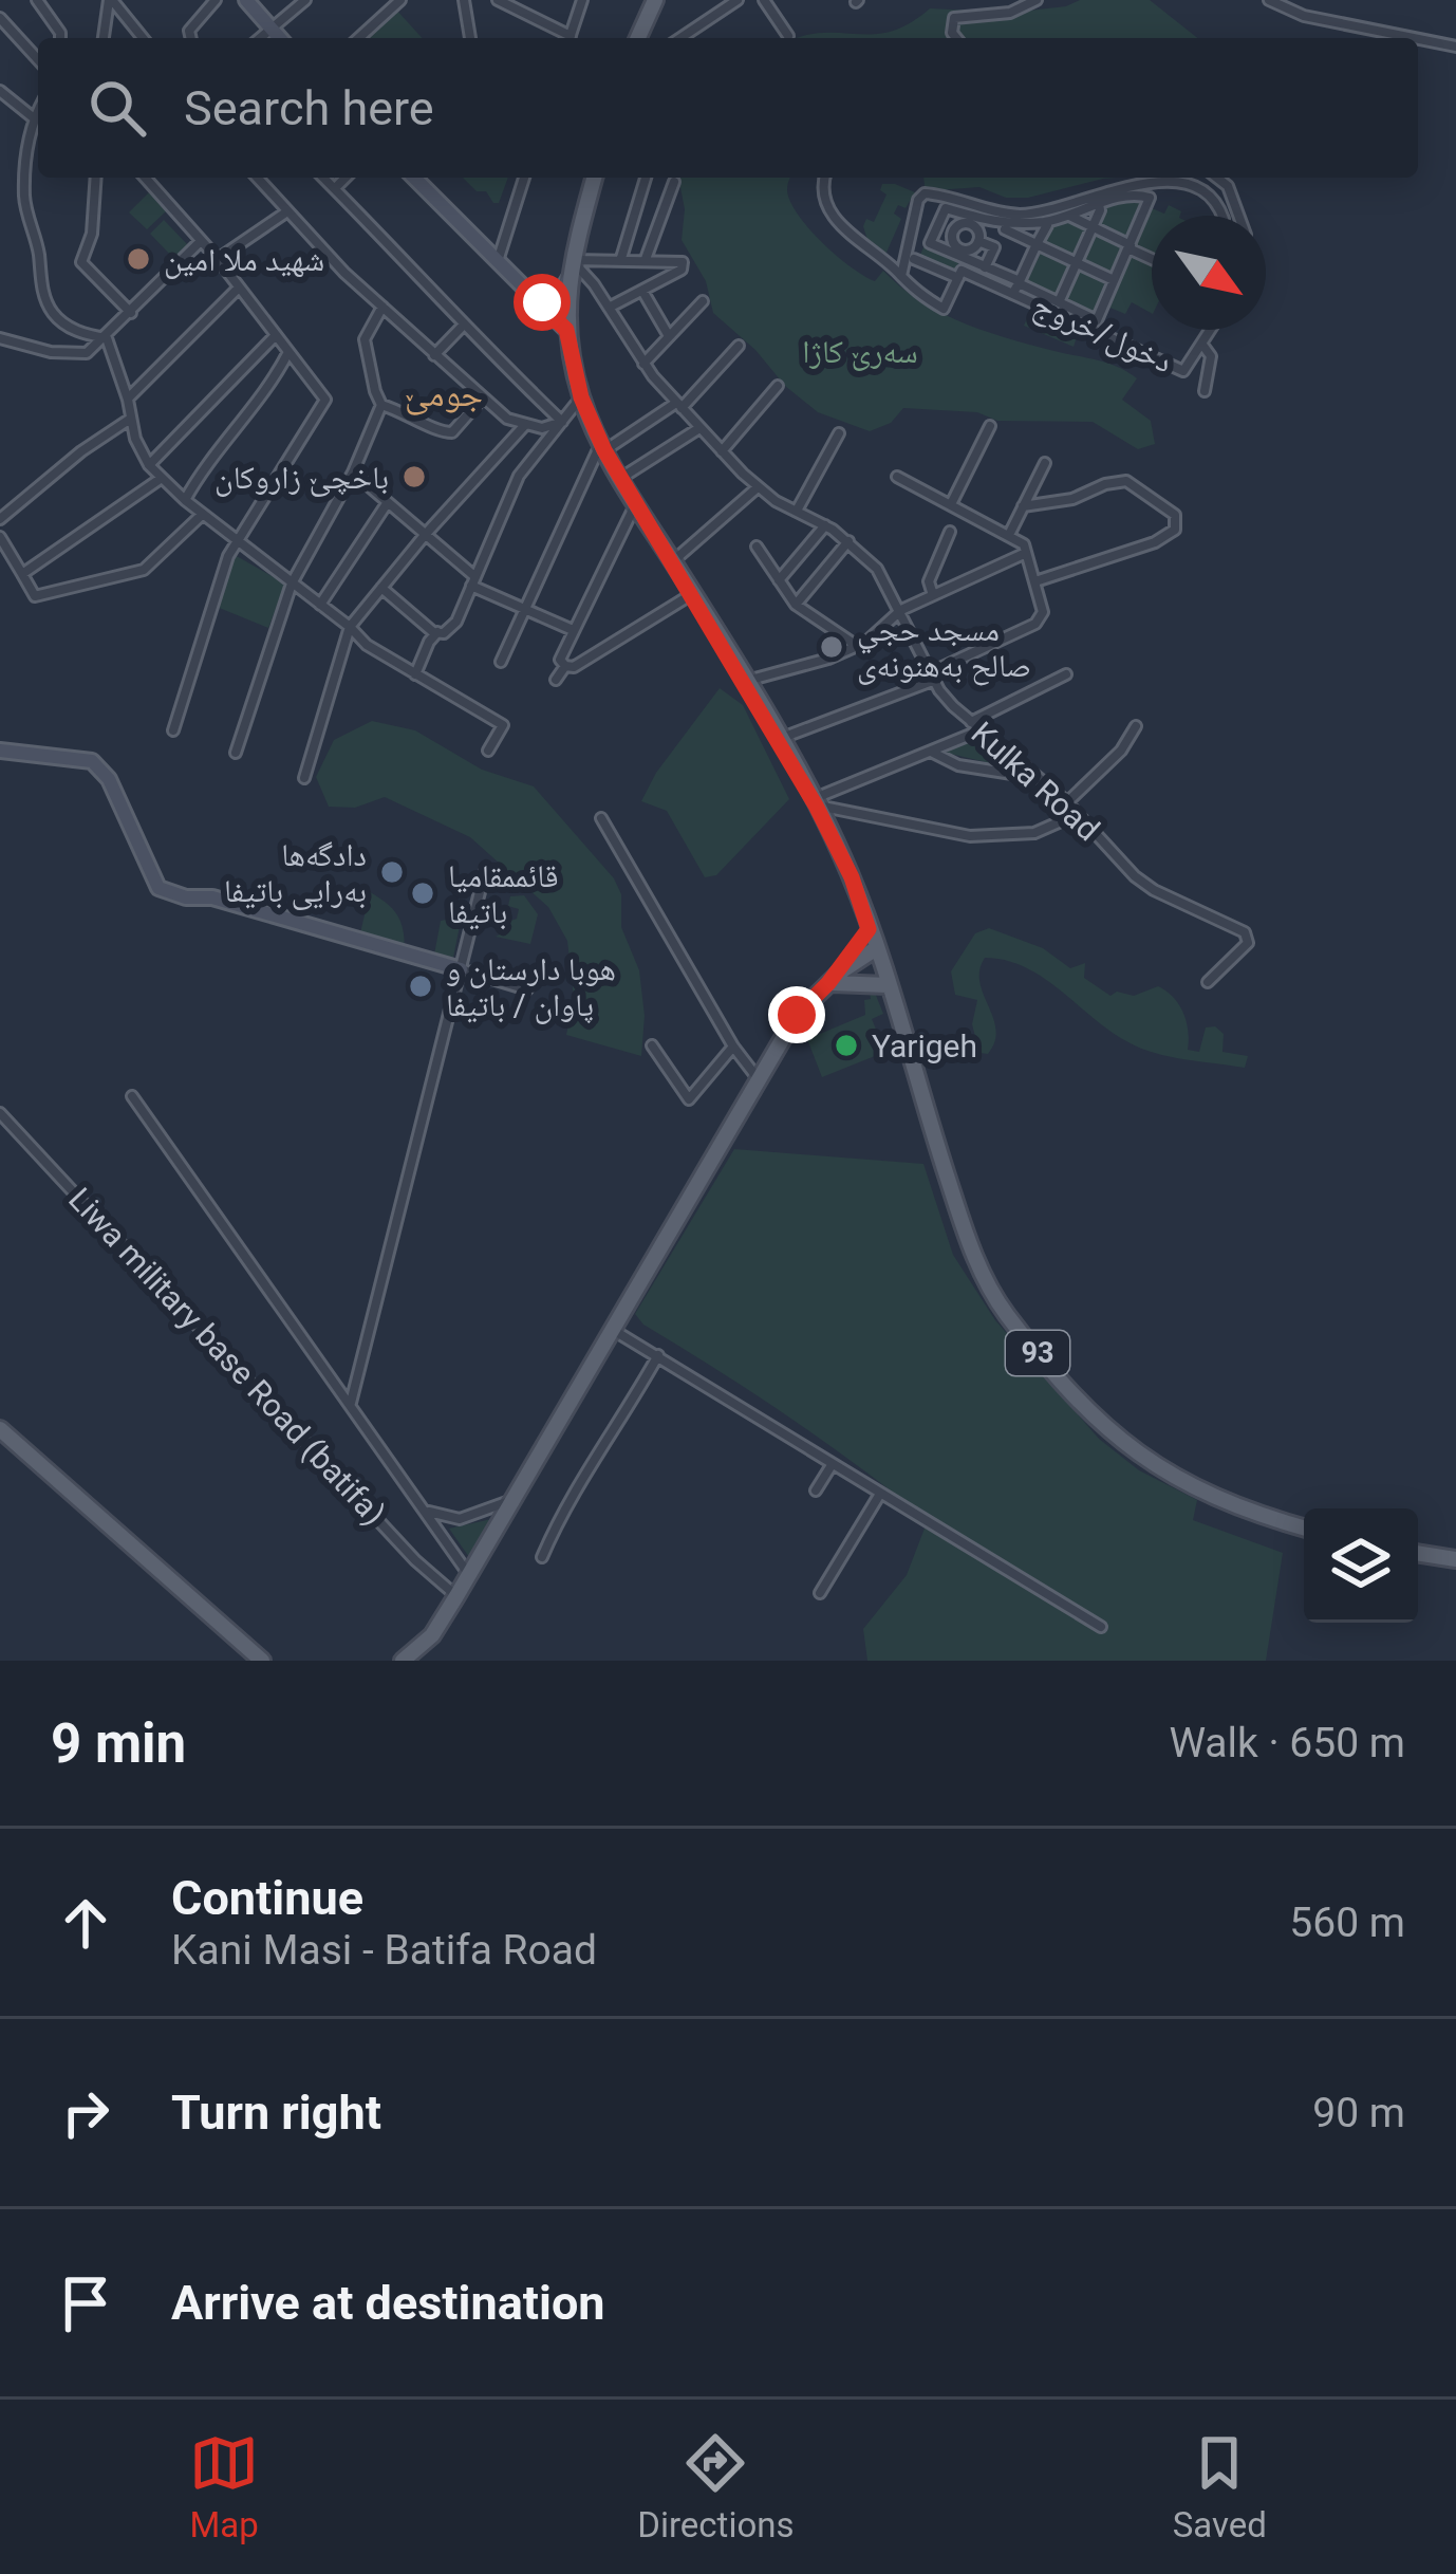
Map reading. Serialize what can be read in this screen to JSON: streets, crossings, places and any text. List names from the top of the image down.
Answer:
{
  "streets": {
    "main road": ["93"],
    "street": ["دخول/خروج", "Kulka Road", "Liwa military base Road (batifa)"]
  },
  "crossings": [
    ["Kulka Road", "93"]
  ],
  "districts": ["جومێ"],
  "parks": ["سەرێ کاژا"],
  "places": [
    "شهيد ملا امين",
    "باخچێ زاروکان",
    "مسجد حجي صالح بەھنونەی",
    "دادگه‌ها به‌رايى باتيفا",
    "قائممقاميا باتيفا",
    "هوبا دارستان و پاوان / باتيفا",
    "Yarigeh"
  ],
  "north": "bottom right",
  "page": {
    "search": "Search here",
    "heading": ["9 min", "Walk · 650 m"],
    "list": [
      ["Continue", "Kani Masi - Batifa Road", "560 m"],
      ["Turn right", "90 m"],
      "Arrive at destination"
    ],
    "nav": ["Map", "Directions", "Saved"]
  }
}
